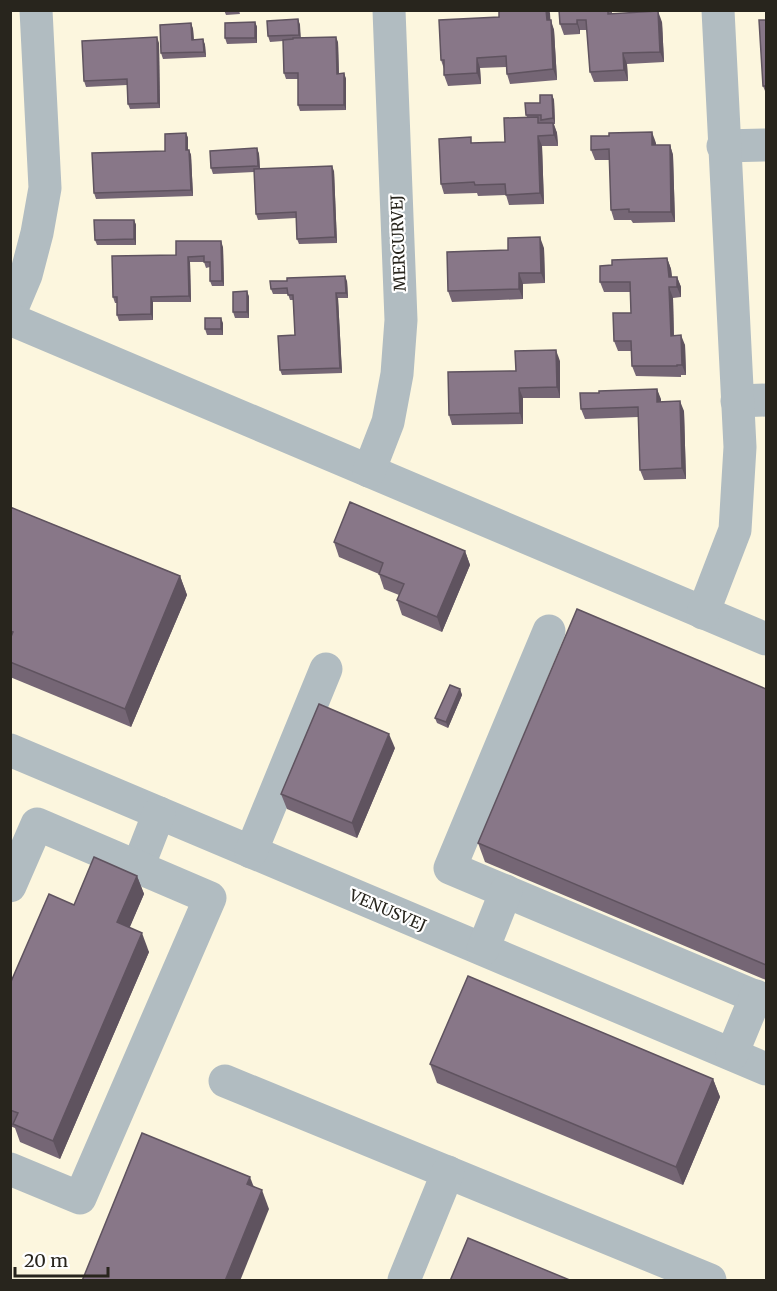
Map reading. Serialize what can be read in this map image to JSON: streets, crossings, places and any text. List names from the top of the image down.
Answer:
{
  "streets": {
    "street": ["MERCURVEJ", "VENUSVEJ"]
  },
  "scale_bar": "20 m"
}
